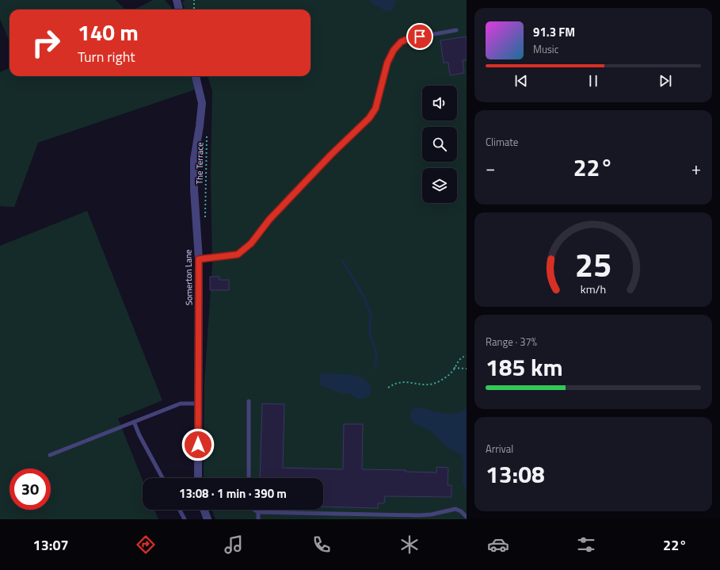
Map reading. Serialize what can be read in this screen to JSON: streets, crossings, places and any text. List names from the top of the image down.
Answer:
{
  "streets": {
    "street": ["Somerton Lane"],
    "path": ["The Terrace"]
  },
  "page": {
    "turn": ["140 m", "Turn right"],
    "song": ["91.3 FM", "Music"],
    "tile": [
      "Climate",
      ["Range · 37%", "185 km"],
      ["Arrival", "13:08"]
    ],
    "heat": ["−", "22°", "+"],
    "limit": "30",
    "trip": "13:08 · 1 min · 390 m",
    "tabs": ["13:07", "22°"],
    "gauge": ["25", "km/h"]
  }
}
